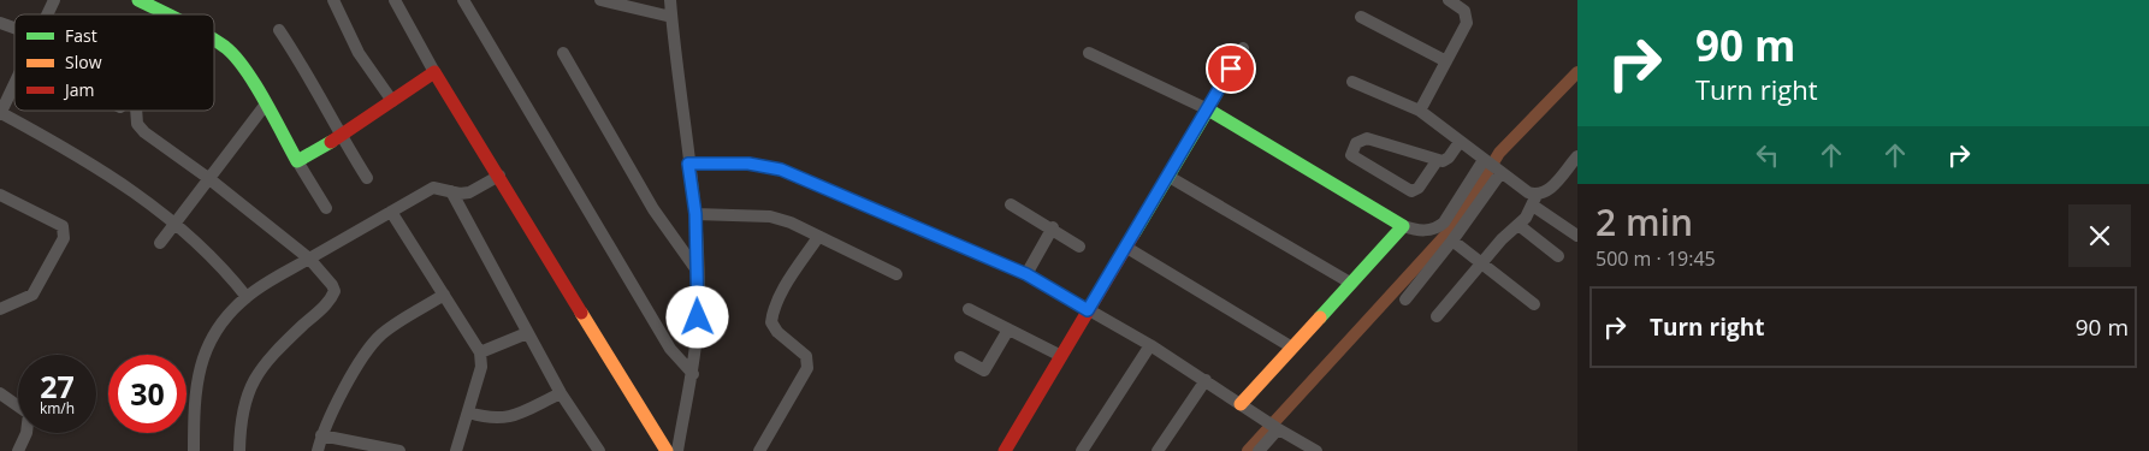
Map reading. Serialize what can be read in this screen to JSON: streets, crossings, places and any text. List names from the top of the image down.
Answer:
{
  "legend": ["Fast", "Slow", "Jam"],
  "page": {
    "turn": ["90 m", "Turn right"],
    "heading": ["2 min", "500 m · 19:45"],
    "list": [
      {
        "name": "Turn right",
        "value": "90 m"
      }
    ],
    "speed": "27 km/h",
    "limit": "30"
  }
}
